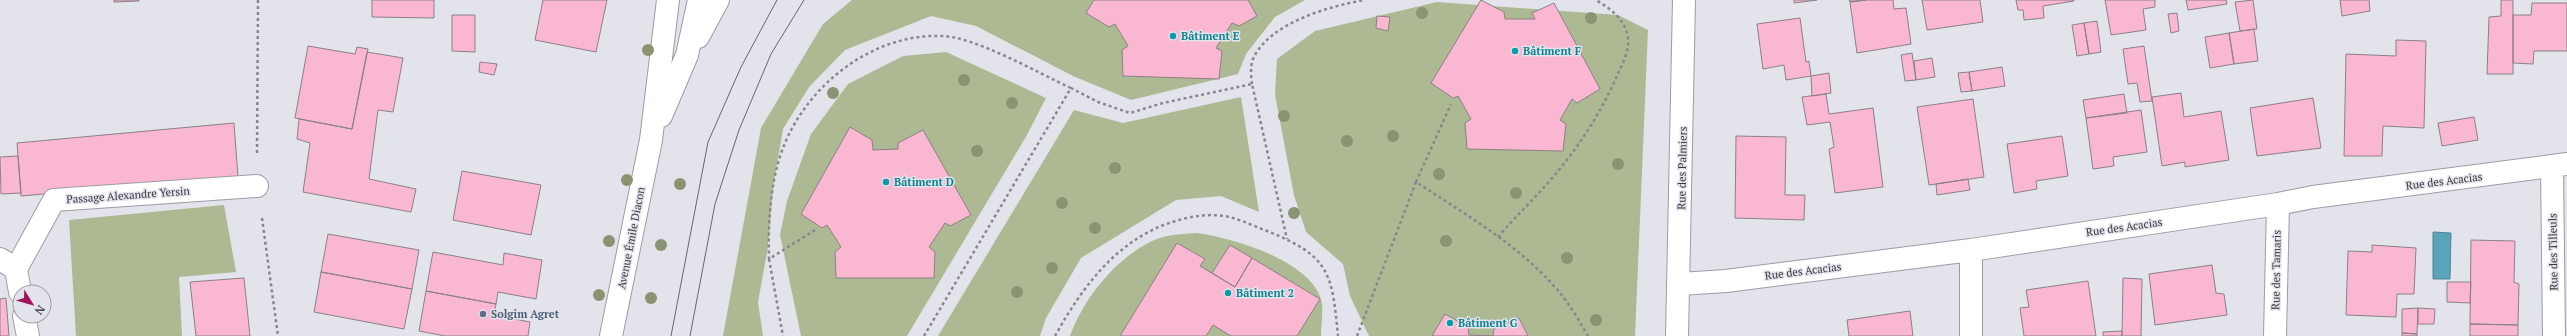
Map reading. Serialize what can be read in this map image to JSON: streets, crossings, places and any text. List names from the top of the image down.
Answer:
{
  "streets": {
    "street": [
      "Rue des Palmiers",
      "Rue des Acacias",
      "Passage Alexandre Yersin",
      "Avenue Émile Diacon",
      "Rue des Tilleuls",
      "Rue des Tamaris"
    ]
  },
  "crossings": [
    ["Rue des Palmiers", "Rue des Acacias"],
    ["Rue des Acacias", "Rue des Tilleuls"],
    ["Rue des Acacias", "Rue des Tamaris"]
  ],
  "places": [
    "Bâtiment E",
    "Bâtiment F",
    "Bâtiment D",
    "Bâtiment 2",
    "Solgim Agret",
    "Bâtiment G"
  ],
  "north": "bottom right"
}
